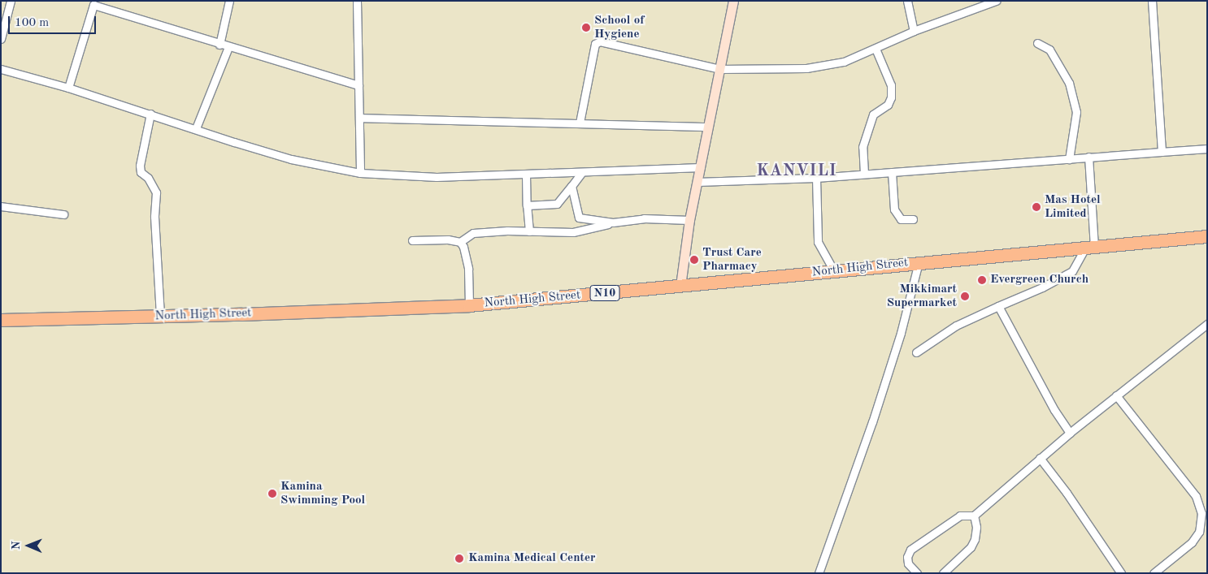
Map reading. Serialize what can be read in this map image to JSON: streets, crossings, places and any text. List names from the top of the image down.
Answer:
{
  "streets": {
    "highway": ["North High Street", "N10"]
  },
  "districts": ["KANVILI"],
  "places": [
    "School of Hygiene",
    "Mas Hotel Limited",
    "Trust Care Pharmacy",
    "Evergreen Church",
    "Mikkimart Supermarket",
    "Kamina Swimming Pool",
    "Kamina Medical Center"
  ],
  "scale_bar": "100 m",
  "north": "left"
}
